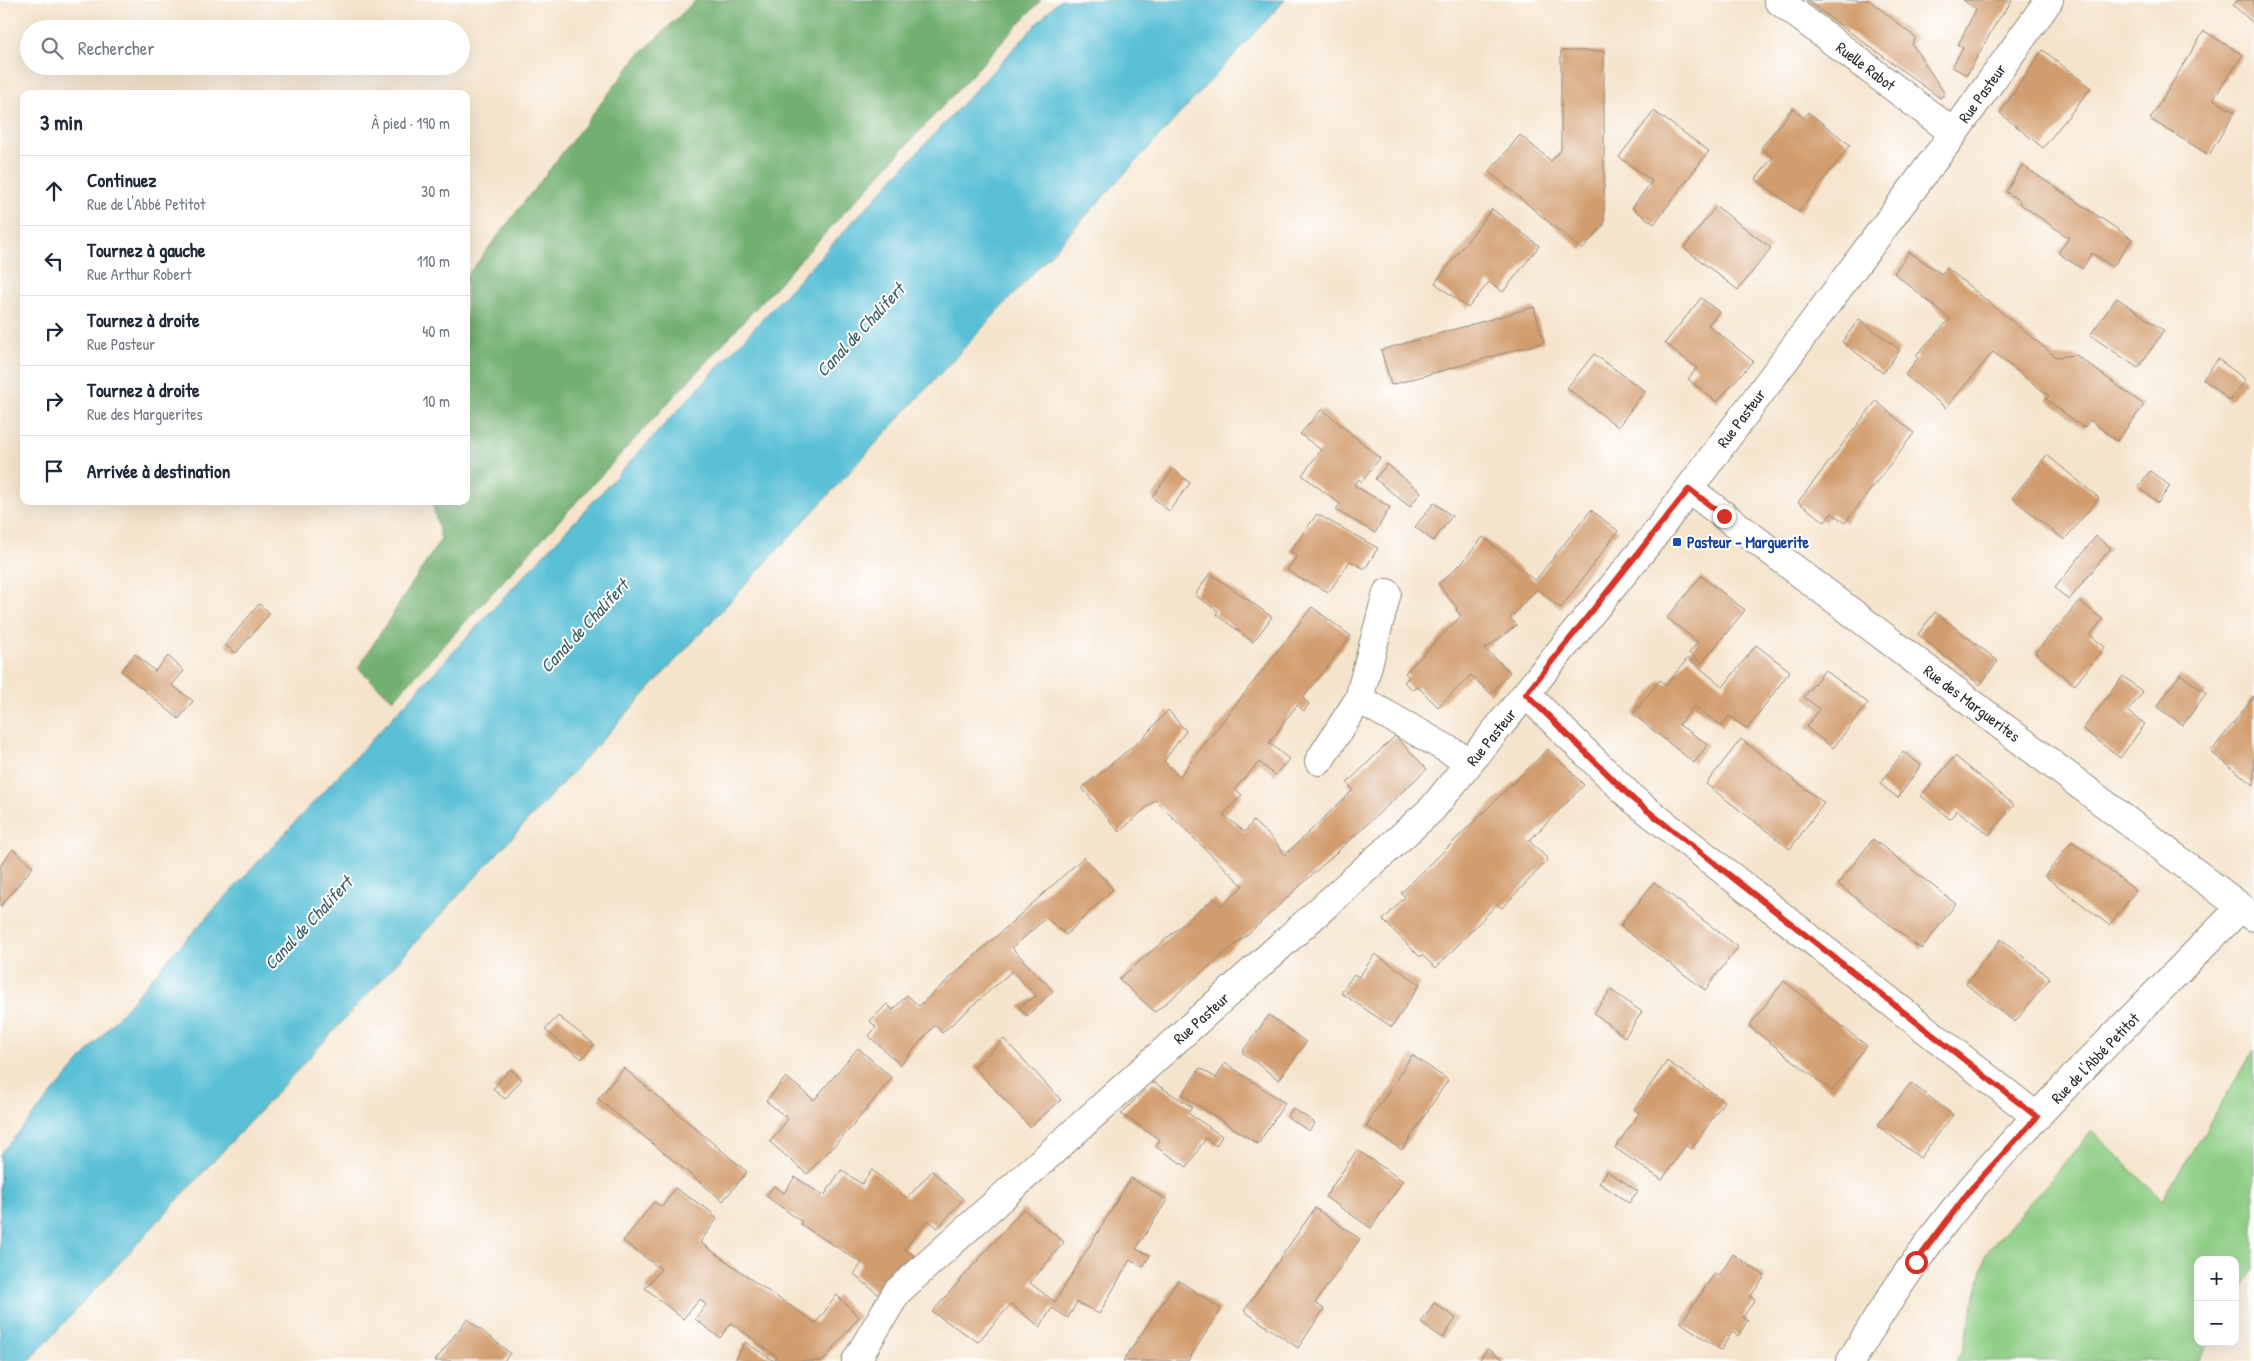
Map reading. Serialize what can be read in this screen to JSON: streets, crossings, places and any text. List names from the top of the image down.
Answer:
{
  "streets": {
    "street": [
      "Ruelle Rabot",
      "Rue Pasteur",
      "Rue des Marguerites",
      "Rue de l'Abbé Petitot"
    ]
  },
  "crossings": [
    ["Ruelle Rabot", "Rue Pasteur"],
    ["Rue Pasteur", "Rue des Marguerites"],
    ["Rue des Marguerites", "Rue de l'Abbé Petitot"]
  ],
  "water": ["Canal de Chalifert"],
  "places": {
    "transit": ["Pasteur - Marguerite"]
  },
  "page": {
    "search": "Rechercher",
    "heading": ["3 min", "À pied · 190 m"],
    "list": [
      ["Continuez", "Rue de l'Abbé Petitot", "30 m"],
      ["Tournez à gauche", "Rue Arthur Robert", "110 m"],
      ["Tournez à droite", "Rue Pasteur", "40 m"],
      ["Tournez à droite", "Rue des Marguerites", "10 m"],
      "Arrivée à destination"
    ],
    "map_buttons": ["+", "−"]
  }
}
